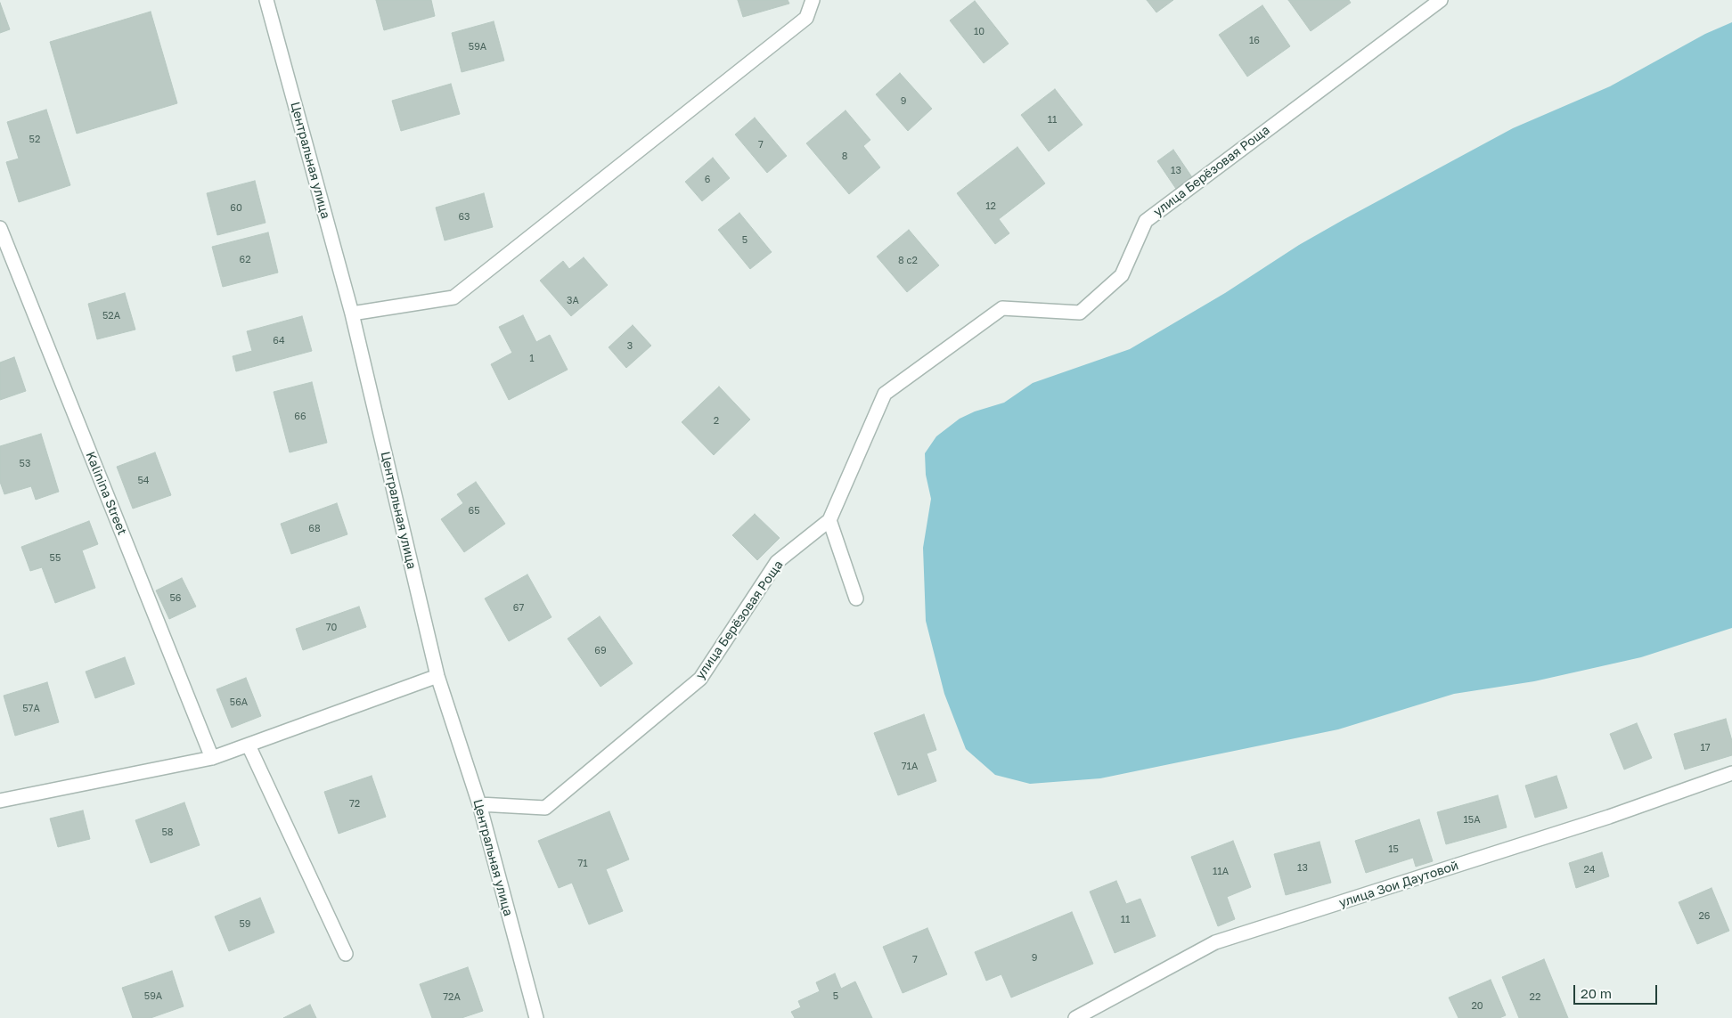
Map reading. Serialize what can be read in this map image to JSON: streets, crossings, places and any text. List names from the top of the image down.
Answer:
{
  "streets": {
    "street": [
      "Центральная улица",
      "улица Берёзовая Роща",
      "Kalinina Street",
      "улица Зои Даутовой"
    ]
  },
  "crossings": [
    ["Центральная улица", "улица Берёзовая Роща"]
  ],
  "house_numbers": [
    "10",
    "16",
    "59А",
    "9",
    "11",
    "52",
    "7",
    "8",
    "13",
    "6",
    "12",
    "60",
    "63",
    "5",
    "62",
    "8 с2",
    "3А",
    "52А",
    "64",
    "3",
    "1",
    "66",
    "2",
    "53",
    "54",
    "65",
    "68",
    "55",
    "56",
    "67",
    "70",
    "69",
    "56А",
    "57А",
    "17",
    "71А",
    "72",
    "15А",
    "58",
    "15",
    "71",
    "13",
    "24",
    "11А",
    "26",
    "11",
    "59",
    "9",
    "7",
    "59А",
    "5",
    "72А",
    "22",
    "20"
  ],
  "scale_bar": "20 m"
}
